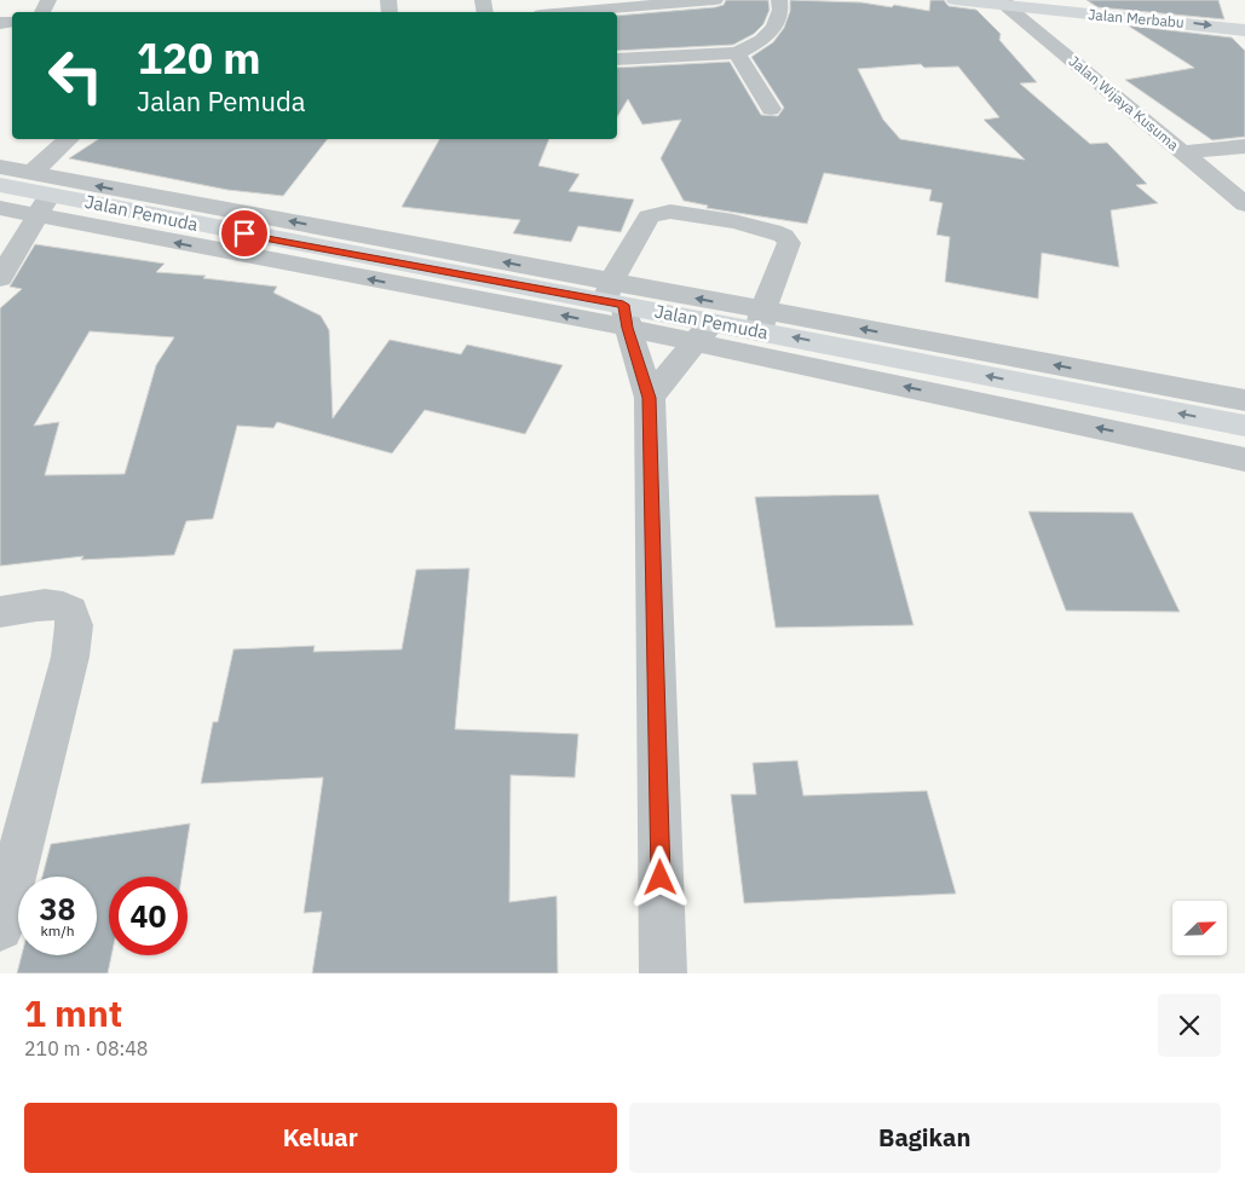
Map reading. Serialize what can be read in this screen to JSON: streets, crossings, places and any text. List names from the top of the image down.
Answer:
{
  "streets": {
    "main road": ["Jalan Merbabu", "Jalan Pemuda"],
    "street": ["Jalan Wijaya Kusuma"]
  },
  "crossings": [
    ["Jalan Merbabu", "Jalan Wijaya Kusuma"]
  ],
  "one_way": ["Jalan Merbabu", "Jalan Pemuda"],
  "north": "top right",
  "page": {
    "turn": ["120 m", "Jalan Pemuda"],
    "speed": "38 km/h",
    "limit": "40",
    "heading": ["1 mnt", "210 m · 08:48"],
    "buttons": ["Keluar", "Bagikan"]
  }
}
